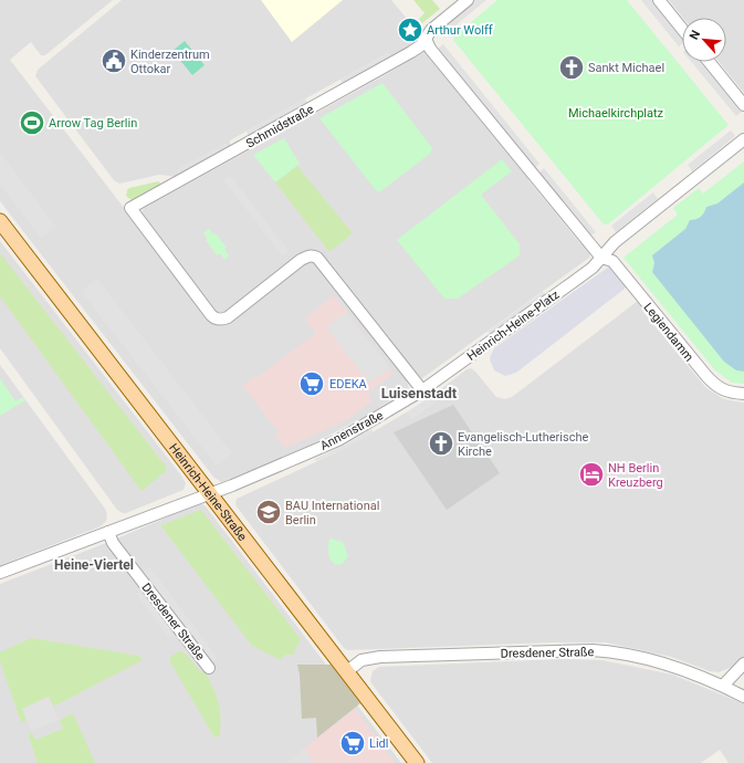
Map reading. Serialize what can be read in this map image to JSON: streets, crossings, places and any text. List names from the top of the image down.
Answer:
{
  "streets": {
    "main road": ["Heinrich-Heine-Straße"],
    "street": [
      "Schmidstraße",
      "Heinrich-Heine-Platz",
      "Legiendamm",
      "Annenstraße",
      "Dresdener Straße"
    ]
  },
  "crossings": [
    ["Schmidstraße", "Heinrich-Heine-Platz"],
    ["Schmidstraße", "Annenstraße"],
    ["Heinrich-Heine-Platz", "Legiendamm"],
    ["Heinrich-Heine-Platz", "Annenstraße"],
    ["Annenstraße", "Heinrich-Heine-Straße"],
    ["Annenstraße", "Dresdener Straße"],
    ["Heinrich-Heine-Straße", "Dresdener Straße"]
  ],
  "districts": ["Luisenstadt", "Heine-Viertel"],
  "parks": ["Michaelkirchplatz"],
  "places": {
    "place": ["Arthur Wolff"],
    "public building": ["Kinderzentrum Ottokar"],
    "church": ["Sankt Michael", "Evangelisch-Lutherische Kirche"],
    "sports": ["Arrow Tag Berlin"],
    "supermarket": ["EDEKA", "Lidl"],
    "hotel": ["NH Berlin Kreuzberg"],
    "school or university": ["BAU International Berlin"]
  },
  "north": "top left"
}
